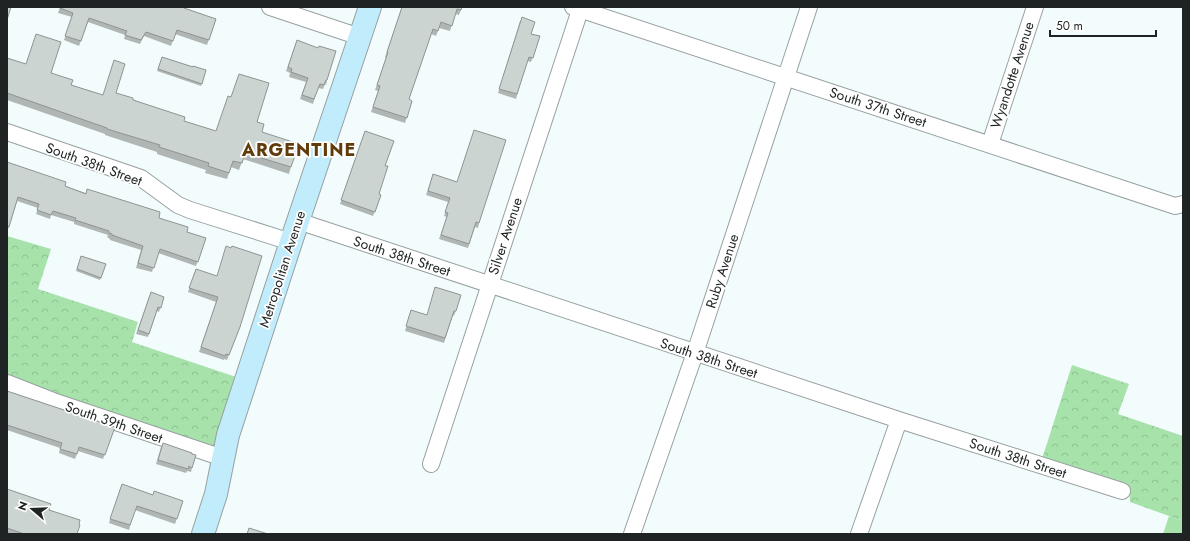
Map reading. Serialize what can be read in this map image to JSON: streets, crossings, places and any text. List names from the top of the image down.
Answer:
{
  "streets": {
    "main road": ["Metropolitan Avenue"],
    "street": [
      "Wyandotte Avenue",
      "South 37th Street",
      "South 38th Street",
      "Silver Avenue",
      "Ruby Avenue",
      "South 39th Street"
    ]
  },
  "crossings": [
    ["Wyandotte Avenue", "South 37th Street"],
    ["South 37th Street", "Silver Avenue"],
    ["South 37th Street", "Ruby Avenue"],
    ["South 38th Street", "Silver Avenue"],
    ["South 38th Street", "Metropolitan Avenue"],
    ["South 38th Street", "Ruby Avenue"],
    ["Metropolitan Avenue", "South 39th Street"]
  ],
  "districts": ["ARGENTINE"],
  "scale_bar": "50 m",
  "north": "left"
}
